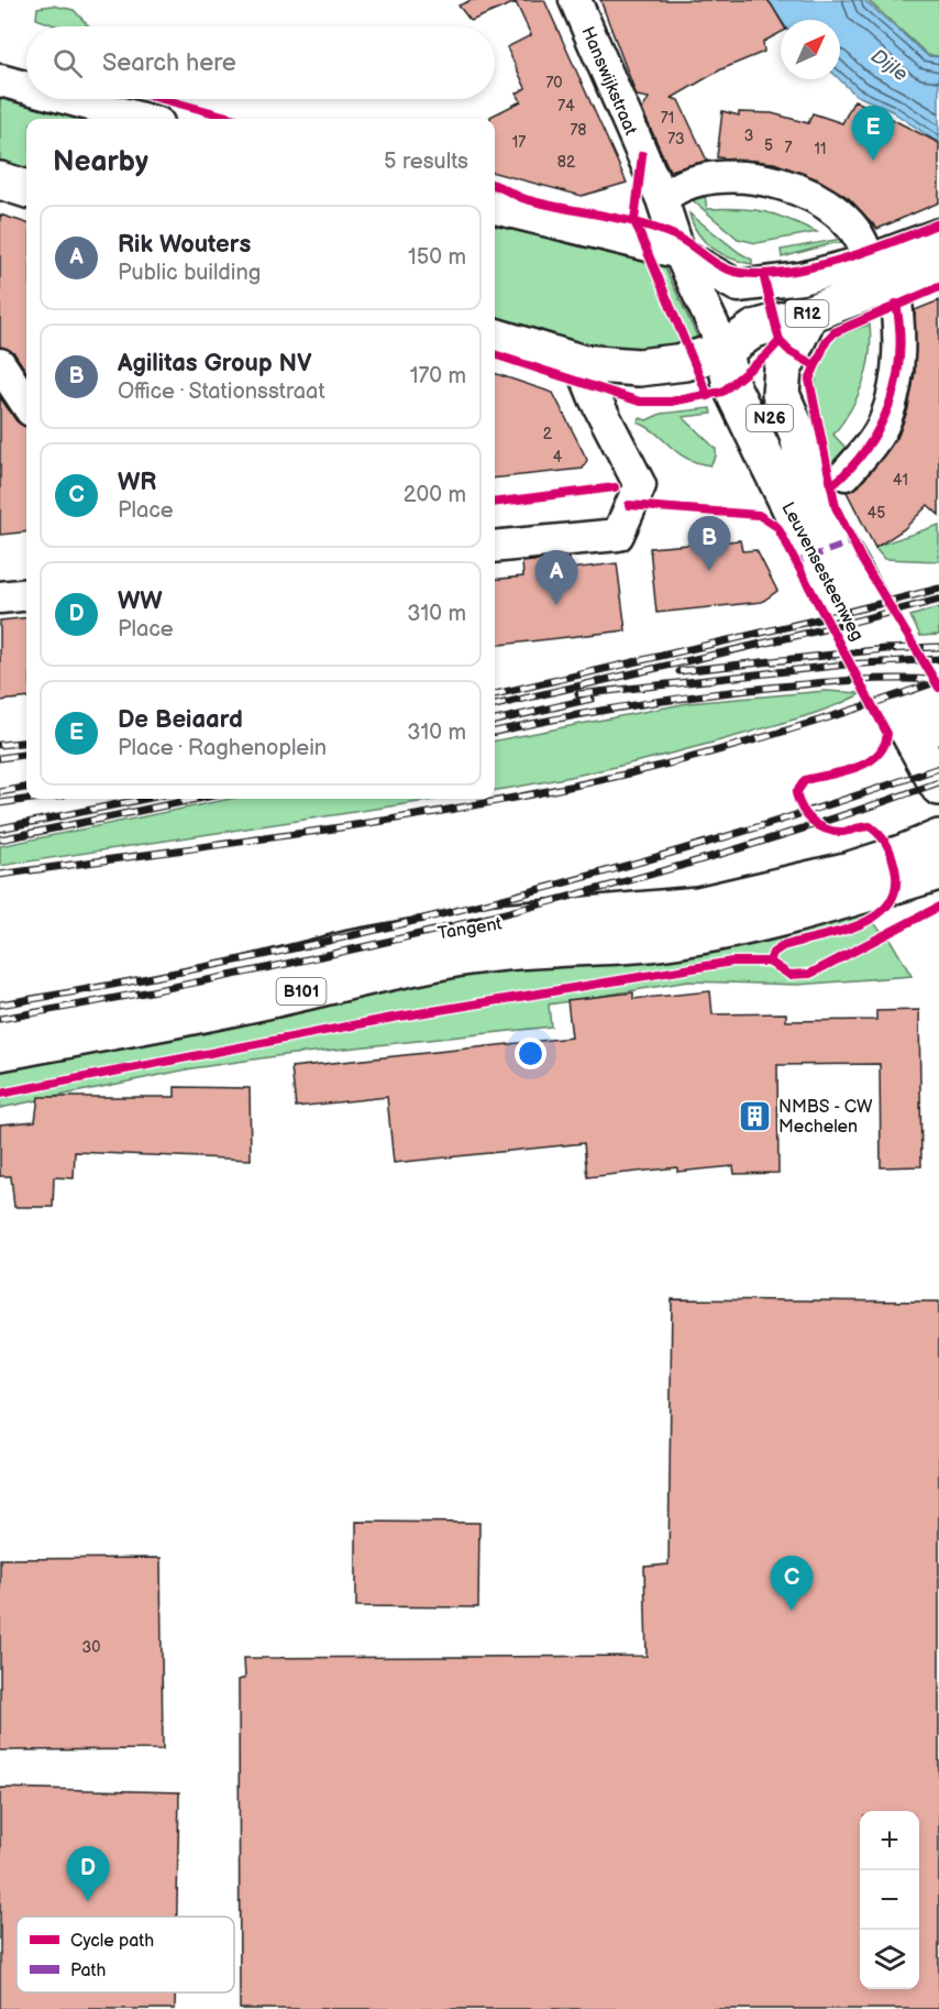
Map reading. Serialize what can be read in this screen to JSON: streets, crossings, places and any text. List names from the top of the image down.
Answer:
{
  "streets": {
    "main road": [
      "R12",
      "N26",
      "Leuvensesteenweg",
      "Tangent",
      "B101"
    ],
    "street": ["Hanswijkstraat"]
  },
  "crossings": [
    ["Hanswijkstraat", "R12"],
    ["Hanswijkstraat", "Leuvensesteenweg"],
    ["R12", "Leuvensesteenweg"]
  ],
  "water": ["Dijle"],
  "places": {
    "building": ["NMBS - CW Mechelen"]
  },
  "house_numbers": [
    "70",
    "74",
    "71",
    "78",
    "3",
    "73",
    "17",
    "5",
    "7",
    "11",
    "82",
    "2",
    "4",
    "41",
    "45",
    "30"
  ],
  "legend": ["Cycle path", "Path"],
  "north": "top right",
  "page": {
    "search": "Search here",
    "pins": [
      "E",
      "B",
      "A",
      "C",
      "D"
    ],
    "heading": ["Nearby", "5 results"],
    "list": [
      {
        "mark": "A",
        "name": "Rik Wouters",
        "note": "Public building",
        "value": "150 m"
      },
      {
        "mark": "B",
        "name": "Agilitas Group NV",
        "note": "Office · Stationsstraat",
        "value": "170 m"
      },
      {
        "mark": "C",
        "name": "WR",
        "note": "Place",
        "value": "200 m"
      },
      {
        "mark": "D",
        "name": "WW",
        "note": "Place",
        "value": "310 m"
      },
      {
        "mark": "E",
        "name": "De Beiaard",
        "note": "Place · Raghenoplein",
        "value": "310 m"
      }
    ],
    "map_buttons": ["+", "−"]
  }
}
